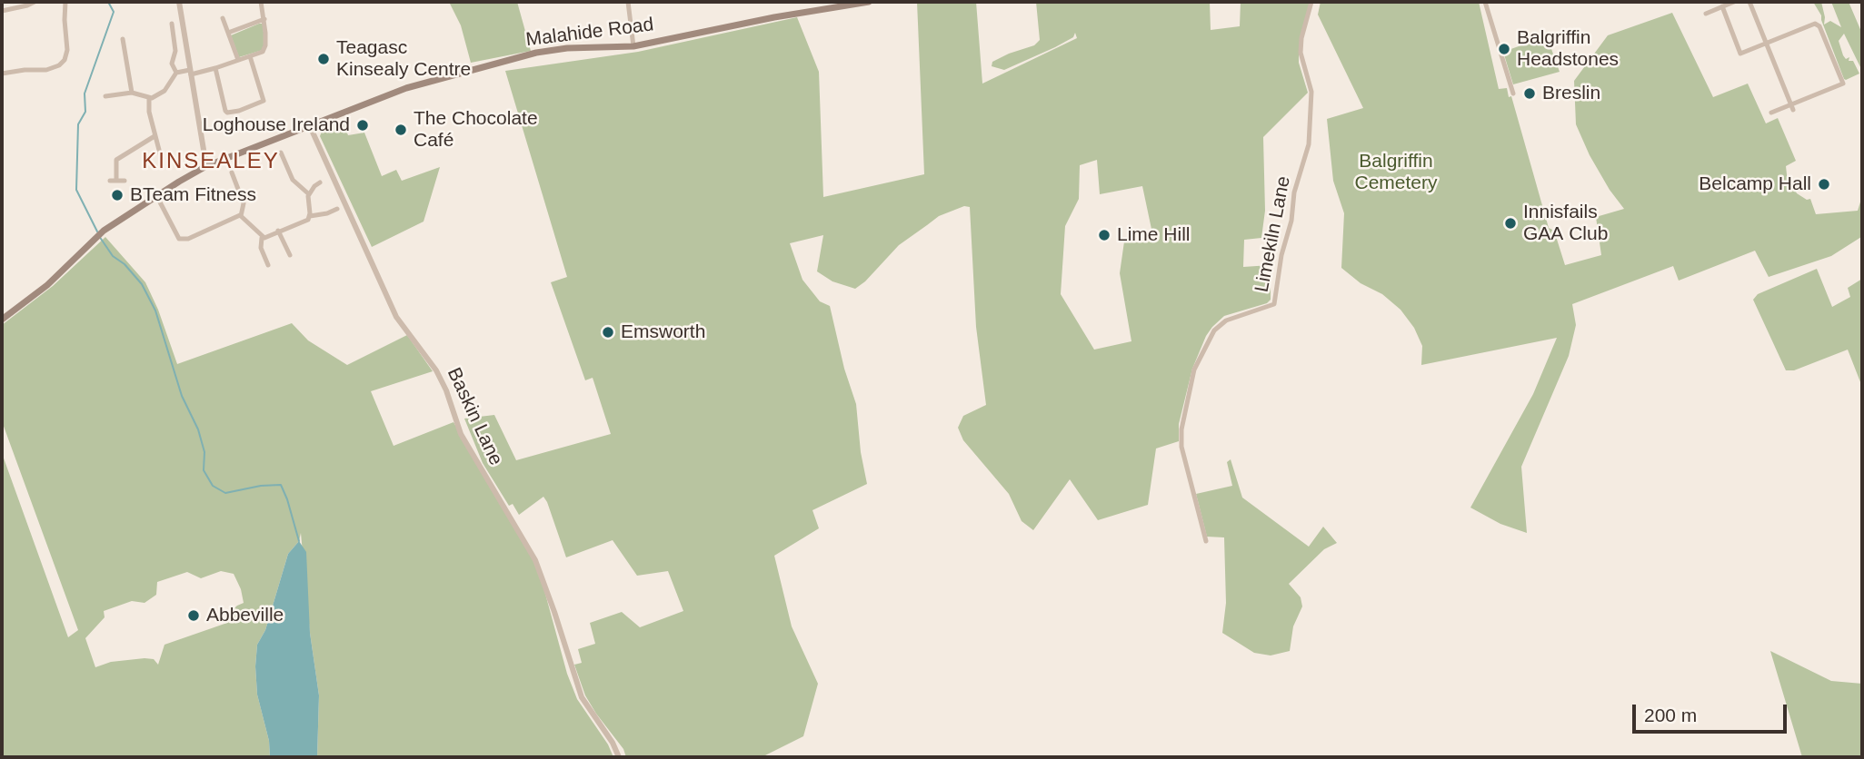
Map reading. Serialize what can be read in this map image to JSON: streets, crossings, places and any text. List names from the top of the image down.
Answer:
{
  "streets": {
    "main road": ["Malahide Road"],
    "street": ["Limekiln Lane", "Baskin Lane"]
  },
  "crossings": [
    ["Malahide Road", "Baskin Lane"]
  ],
  "districts": ["KINSEALEY"],
  "parks": ["Balgriffin Cemetery"],
  "places": [
    "Balgriffin Headstones",
    "Teagasc Kinsealy Centre",
    "Breslin",
    "Loghouse Ireland",
    "The Chocolate Café",
    "Belcamp Hall",
    "BTeam Fitness",
    "Innisfails GAA Club",
    "Lime Hill",
    "Emsworth",
    "Abbeville"
  ],
  "scale_bar": "200 m"
}
